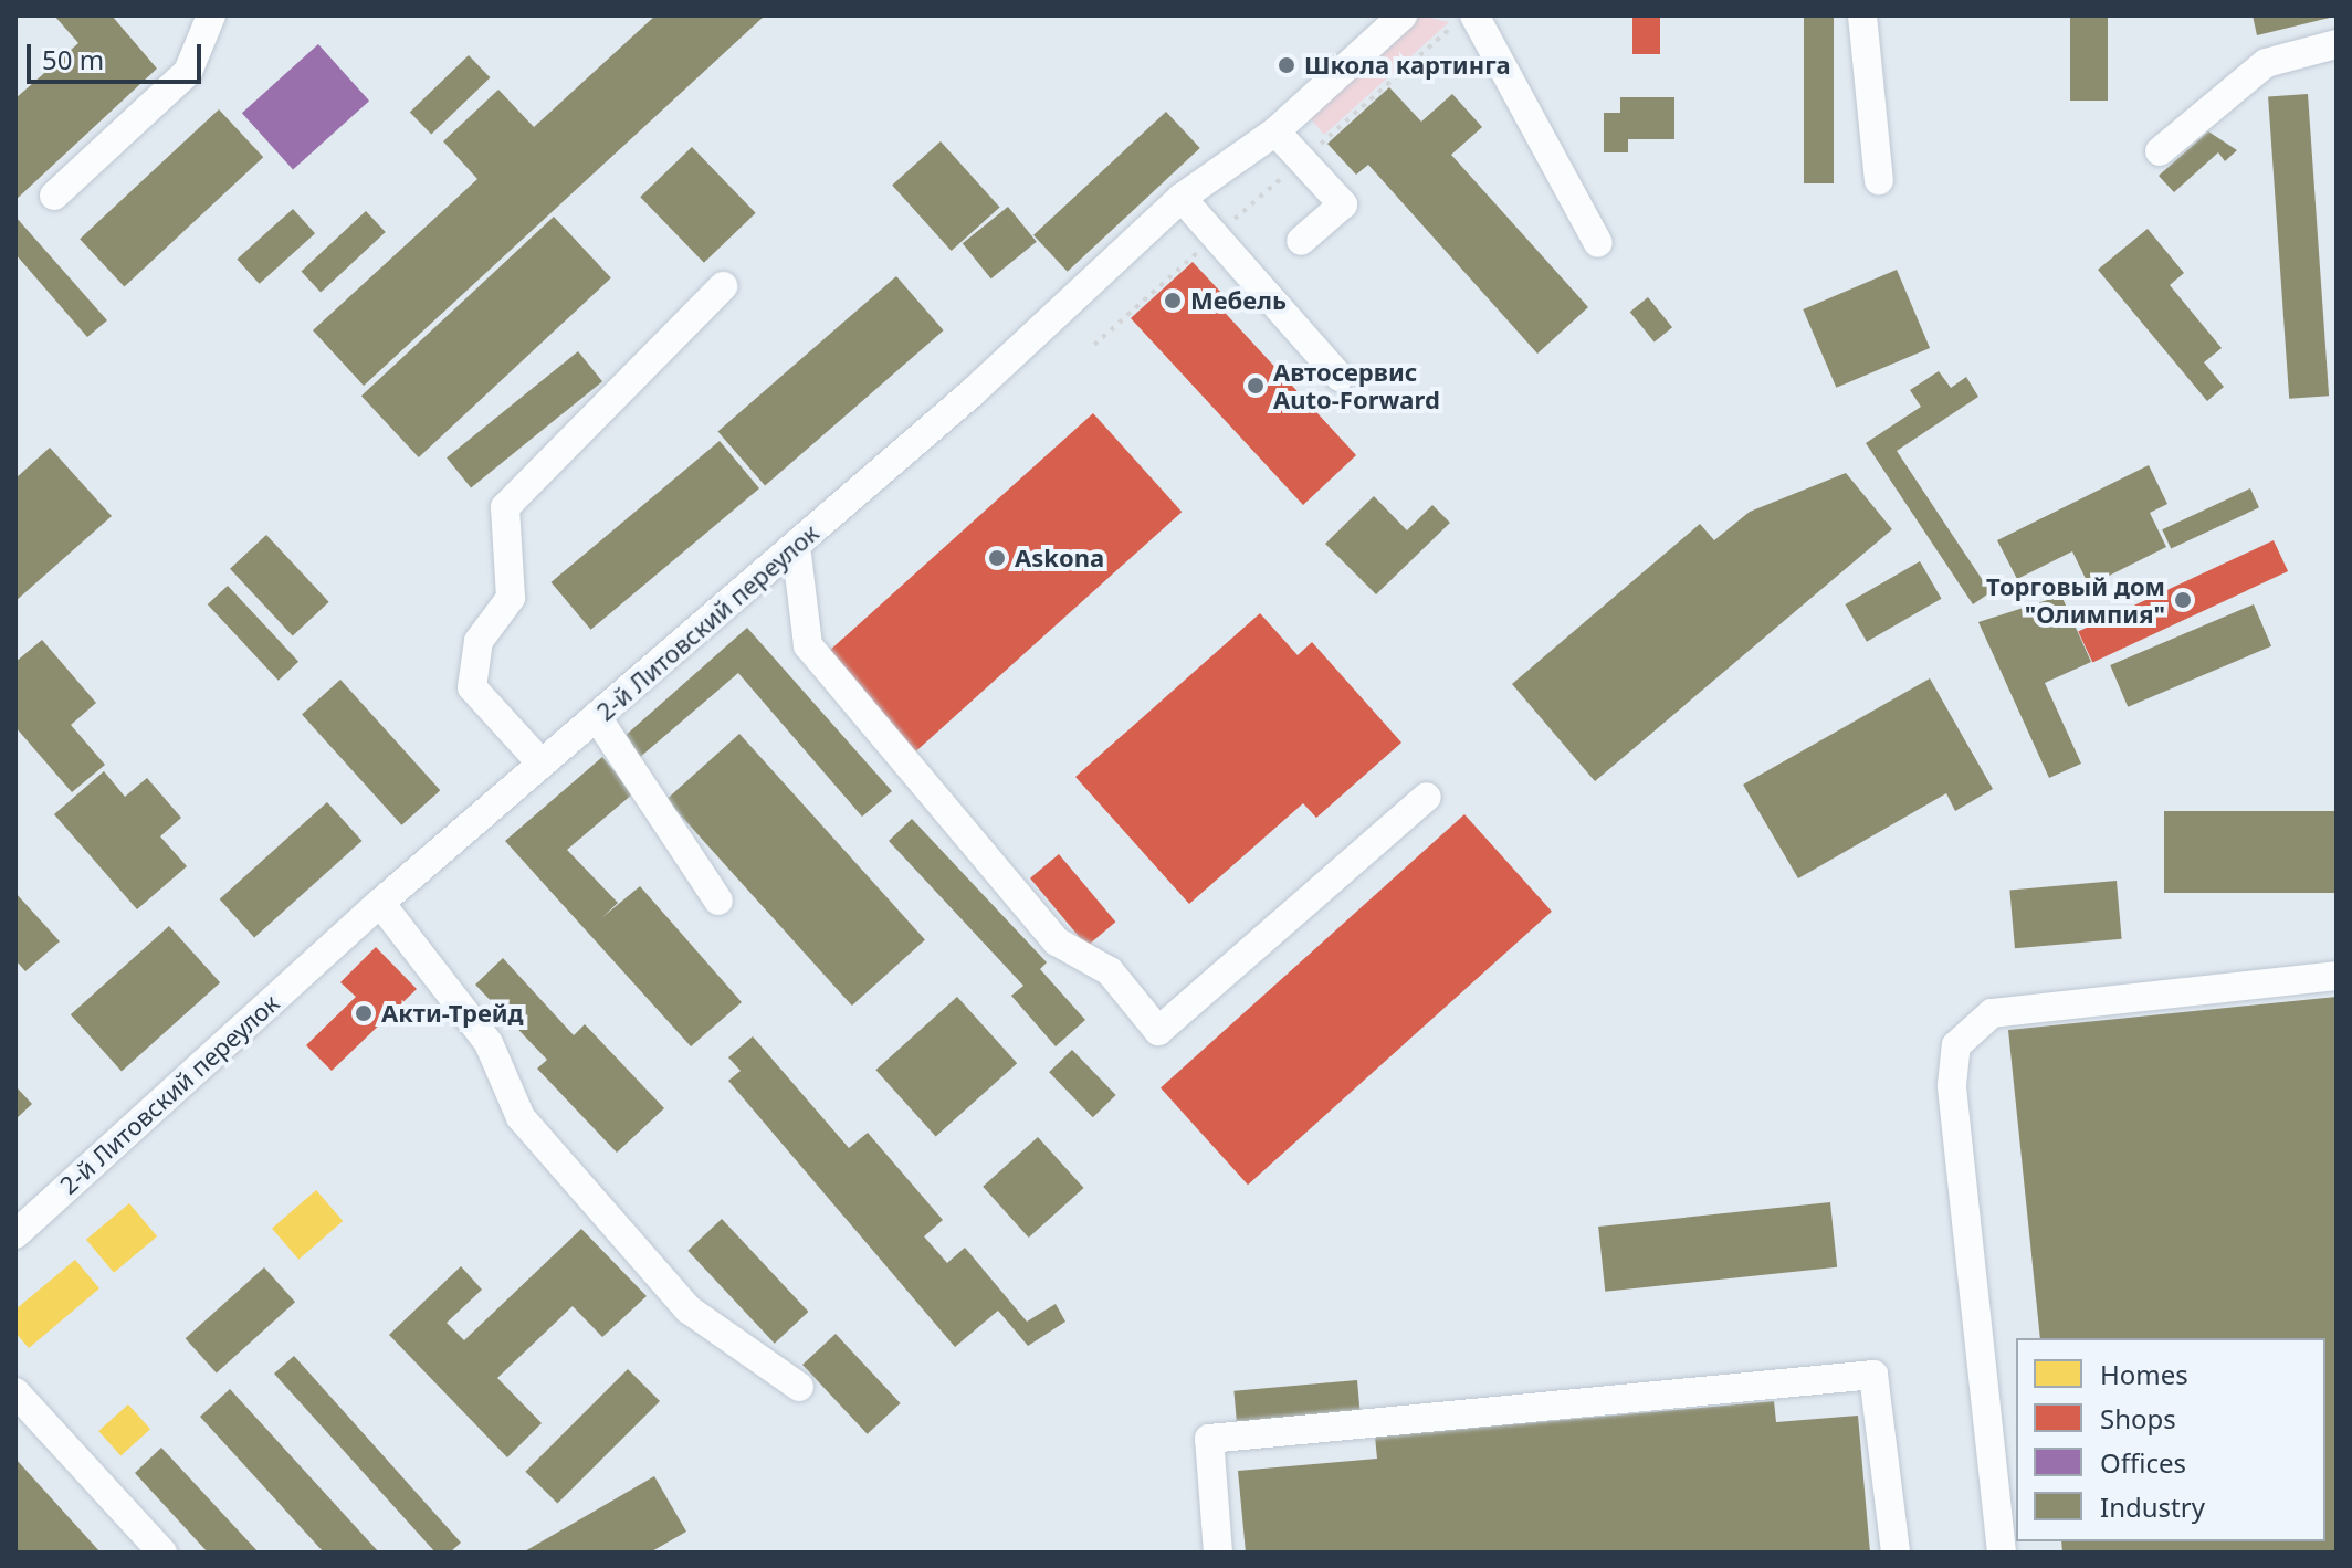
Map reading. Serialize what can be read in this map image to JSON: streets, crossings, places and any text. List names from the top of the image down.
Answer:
{
  "streets": {
    "street": ["2-й Литовский переулок"]
  },
  "places": [
    "Школа картинга",
    "Мебель",
    "Автосервис Auto-Forward",
    "Askona",
    "Торговый дом \"Олимпия\"",
    "Акти-Трейд"
  ],
  "legend": [
    "Homes",
    "Shops",
    "Offices",
    "Industry"
  ],
  "scale_bar": "50 m"
}
